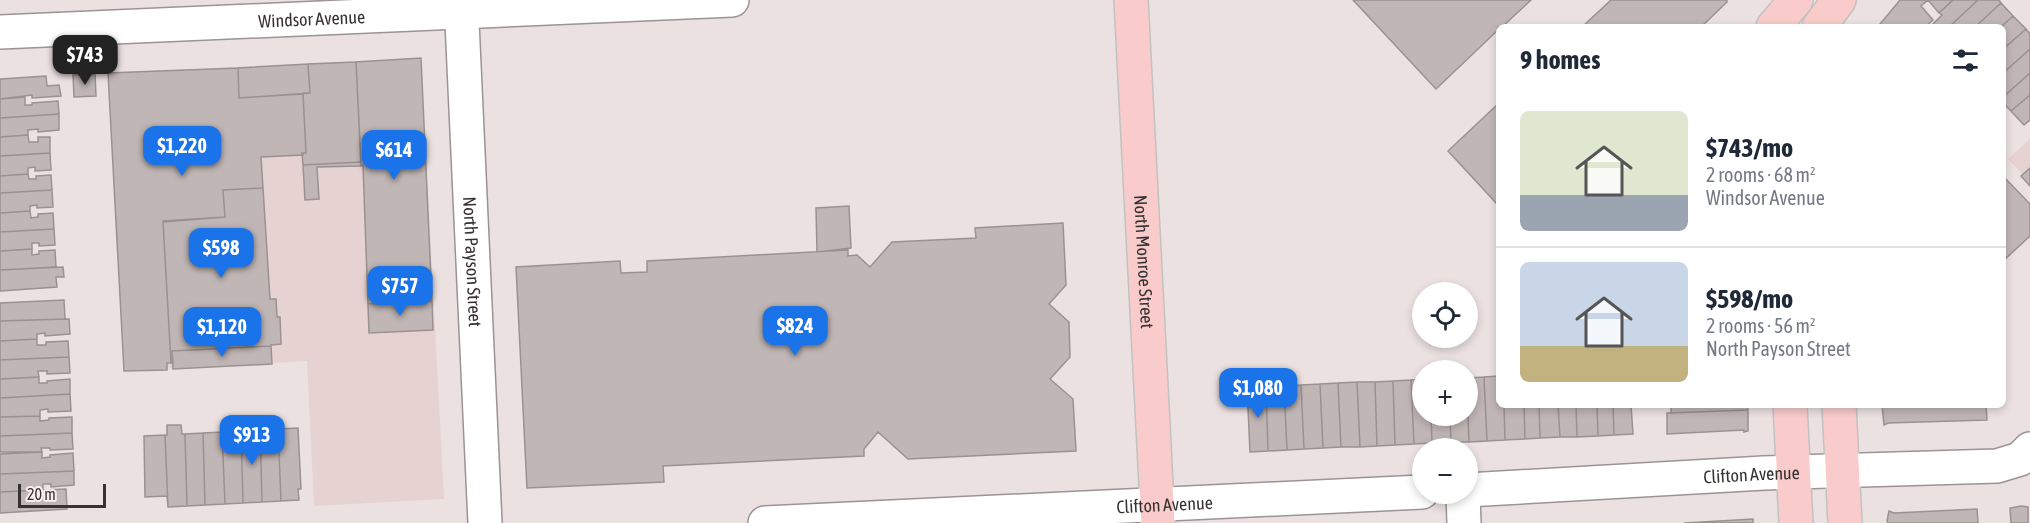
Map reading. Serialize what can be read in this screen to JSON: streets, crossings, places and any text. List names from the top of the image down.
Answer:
{
  "streets": {
    "main road": ["North Monroe Street"],
    "street": ["Windsor Avenue", "North Payson Street", "Clifton Avenue"]
  },
  "crossings": [
    ["Windsor Avenue", "North Payson Street"],
    ["North Monroe Street", "Clifton Avenue"]
  ],
  "scale_bar": "20 m",
  "page": {
    "heading": "9 homes",
    "price": [
      "$743",
      "$1,220",
      "$614",
      "$598",
      "$757",
      "$824",
      "$1,120",
      "$1,080",
      "$913"
    ],
    "list": [
      {
        "name": "$743/mo",
        "note": "2 rooms · 68 m² · Windsor Avenue"
      },
      {
        "name": "$598/mo",
        "note": "2 rooms · 56 m² · North Payson Street"
      }
    ],
    "map_buttons": ["+", "−"],
    "scale": "20 m"
  }
}
